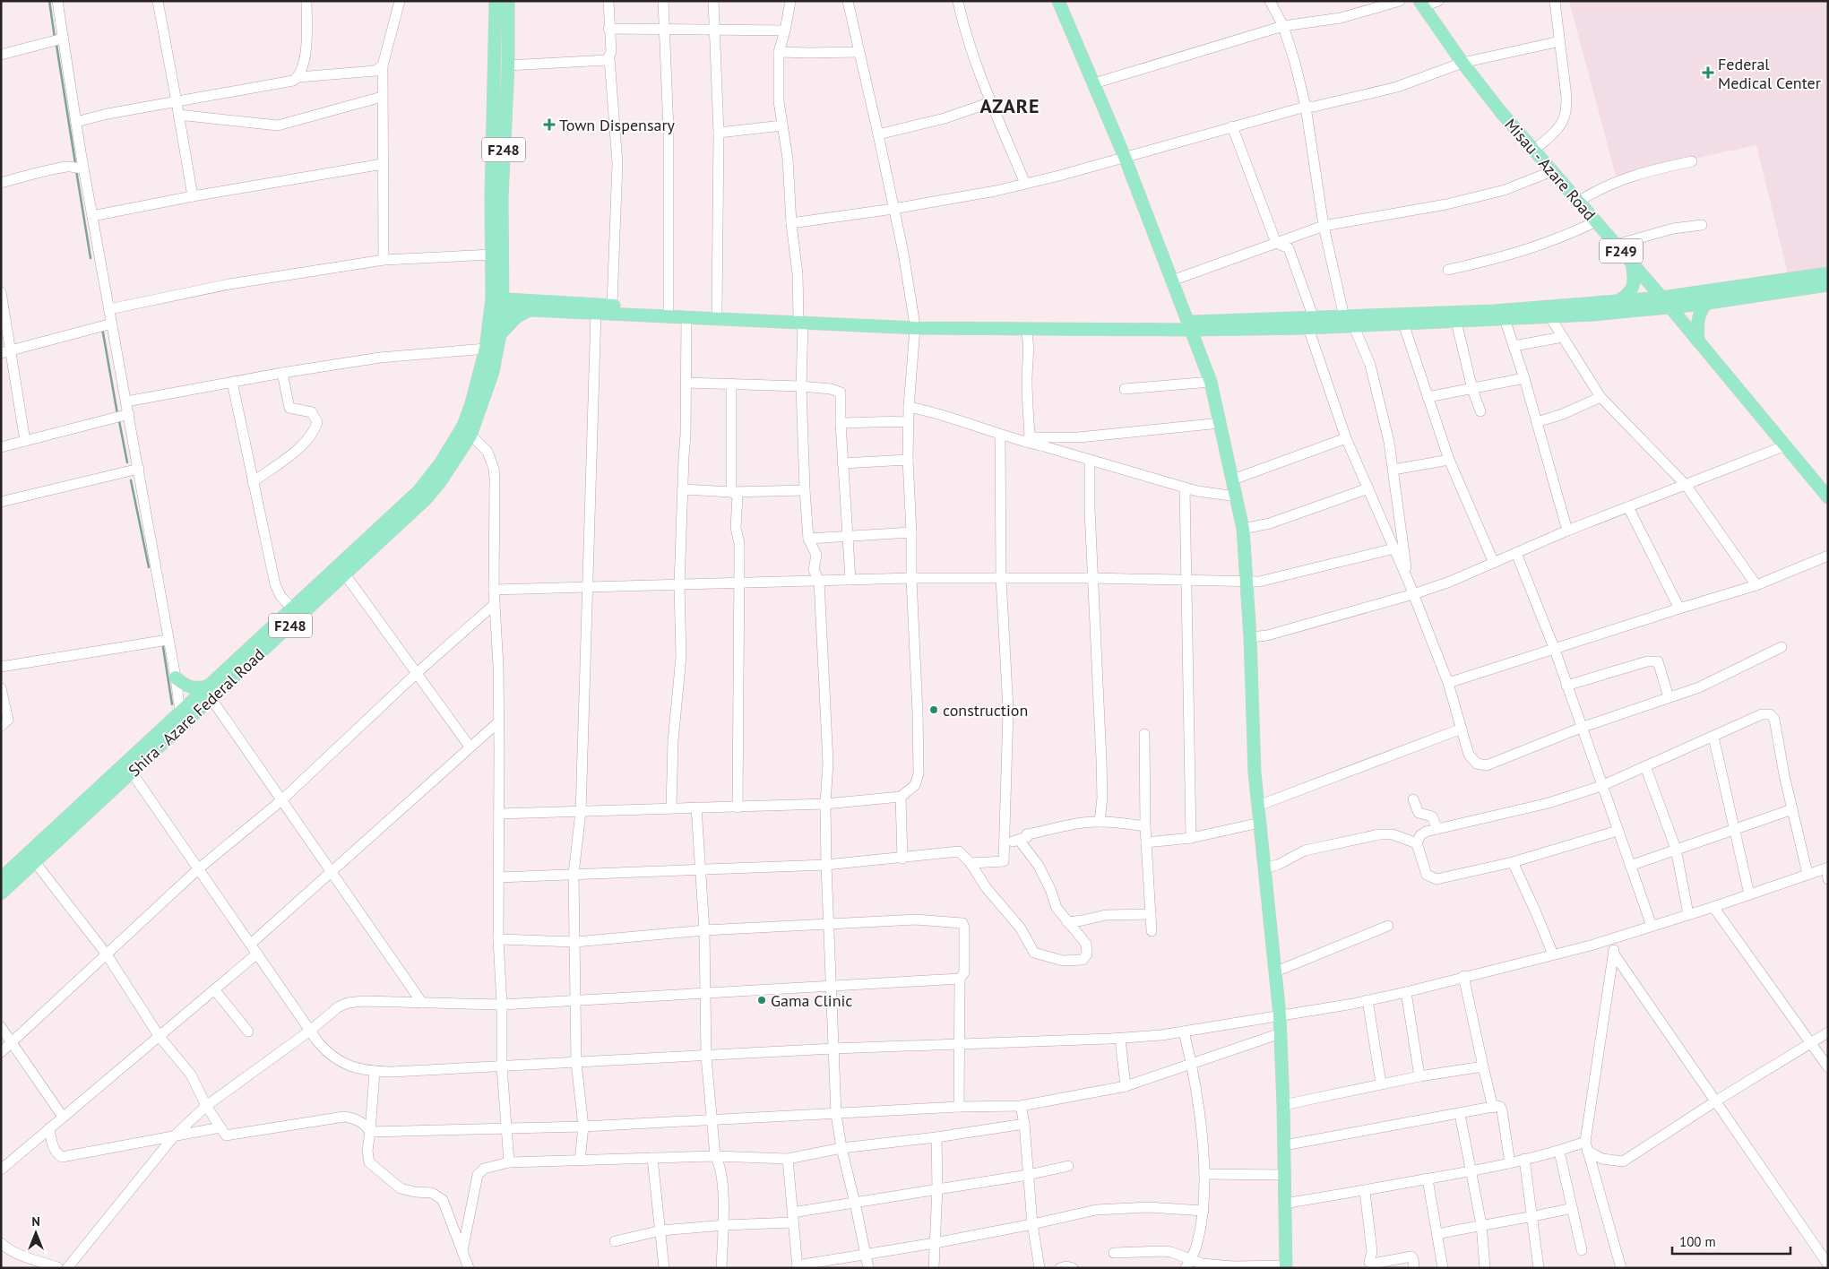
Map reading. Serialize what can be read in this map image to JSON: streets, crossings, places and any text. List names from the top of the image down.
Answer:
{
  "streets": {
    "main road": [
      "F248",
      "Misau - Azare Road",
      "F249",
      "Shira - Azare Federal Road"
    ]
  },
  "districts": ["AZARE"],
  "places": {
    "health": ["Federal Medical Center", "Town Dispensary"],
    "other": ["construction", "Gama Clinic"]
  },
  "scale_bar": "100 m",
  "north": "top"
}
